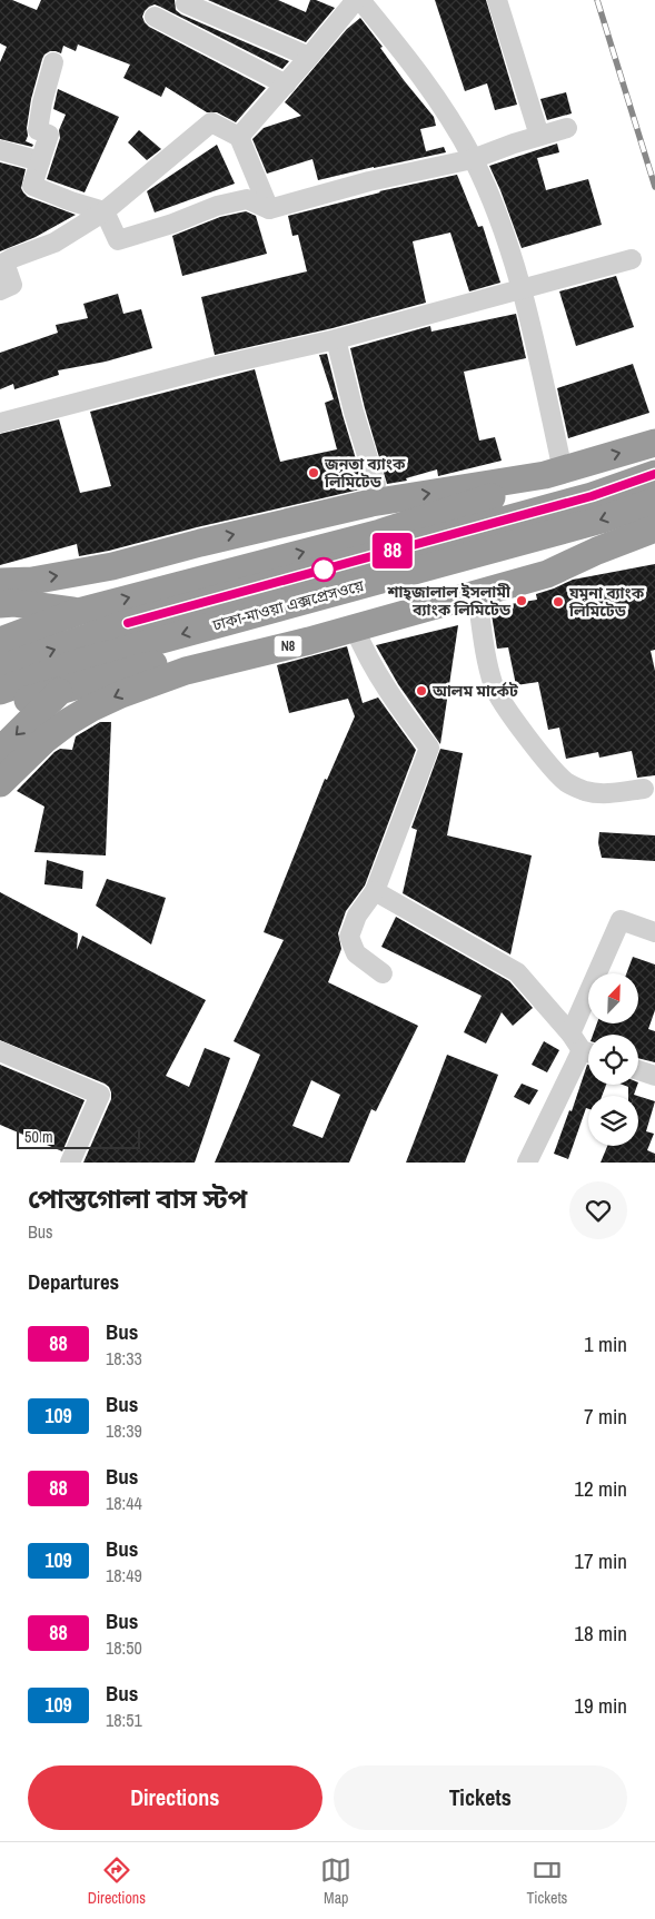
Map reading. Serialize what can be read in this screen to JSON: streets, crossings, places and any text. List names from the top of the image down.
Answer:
{
  "streets": {
    "highway": ["ঢাকা-মাওয়া এক্সপ্রেসওয়ে", "N8"]
  },
  "places": [
    "জনতা ব্যাংক লিমিটেড",
    "শাহ্জালাল ইসলামী ব্যাংক লিমিটেড",
    "যমুনা ব্যাংক লিমিটেড",
    "আলম মার্কেট"
  ],
  "lines": ["bus line 88"],
  "scale_bar": "50 m",
  "north": "top right",
  "page": {
    "on_map": "88",
    "scale": "50 m",
    "heading": [
      ["পোস্তগোলা বাস স্টপ", "Bus"],
      "Departures"
    ],
    "list": [
      {
        "mark": "88",
        "name": "Bus",
        "note": "18:33",
        "value": "1 min"
      },
      {
        "mark": "109",
        "name": "Bus",
        "note": "18:39",
        "value": "7 min"
      },
      {
        "mark": "88",
        "name": "Bus",
        "note": "18:44",
        "value": "12 min"
      },
      {
        "mark": "109",
        "name": "Bus",
        "note": "18:49",
        "value": "17 min"
      },
      {
        "mark": "88",
        "name": "Bus",
        "note": "18:50",
        "value": "18 min"
      },
      {
        "mark": "109",
        "name": "Bus",
        "note": "18:51",
        "value": "19 min"
      }
    ],
    "buttons": ["Directions", "Tickets"],
    "tabs": ["Directions", "Map", "Tickets"]
  }
}
